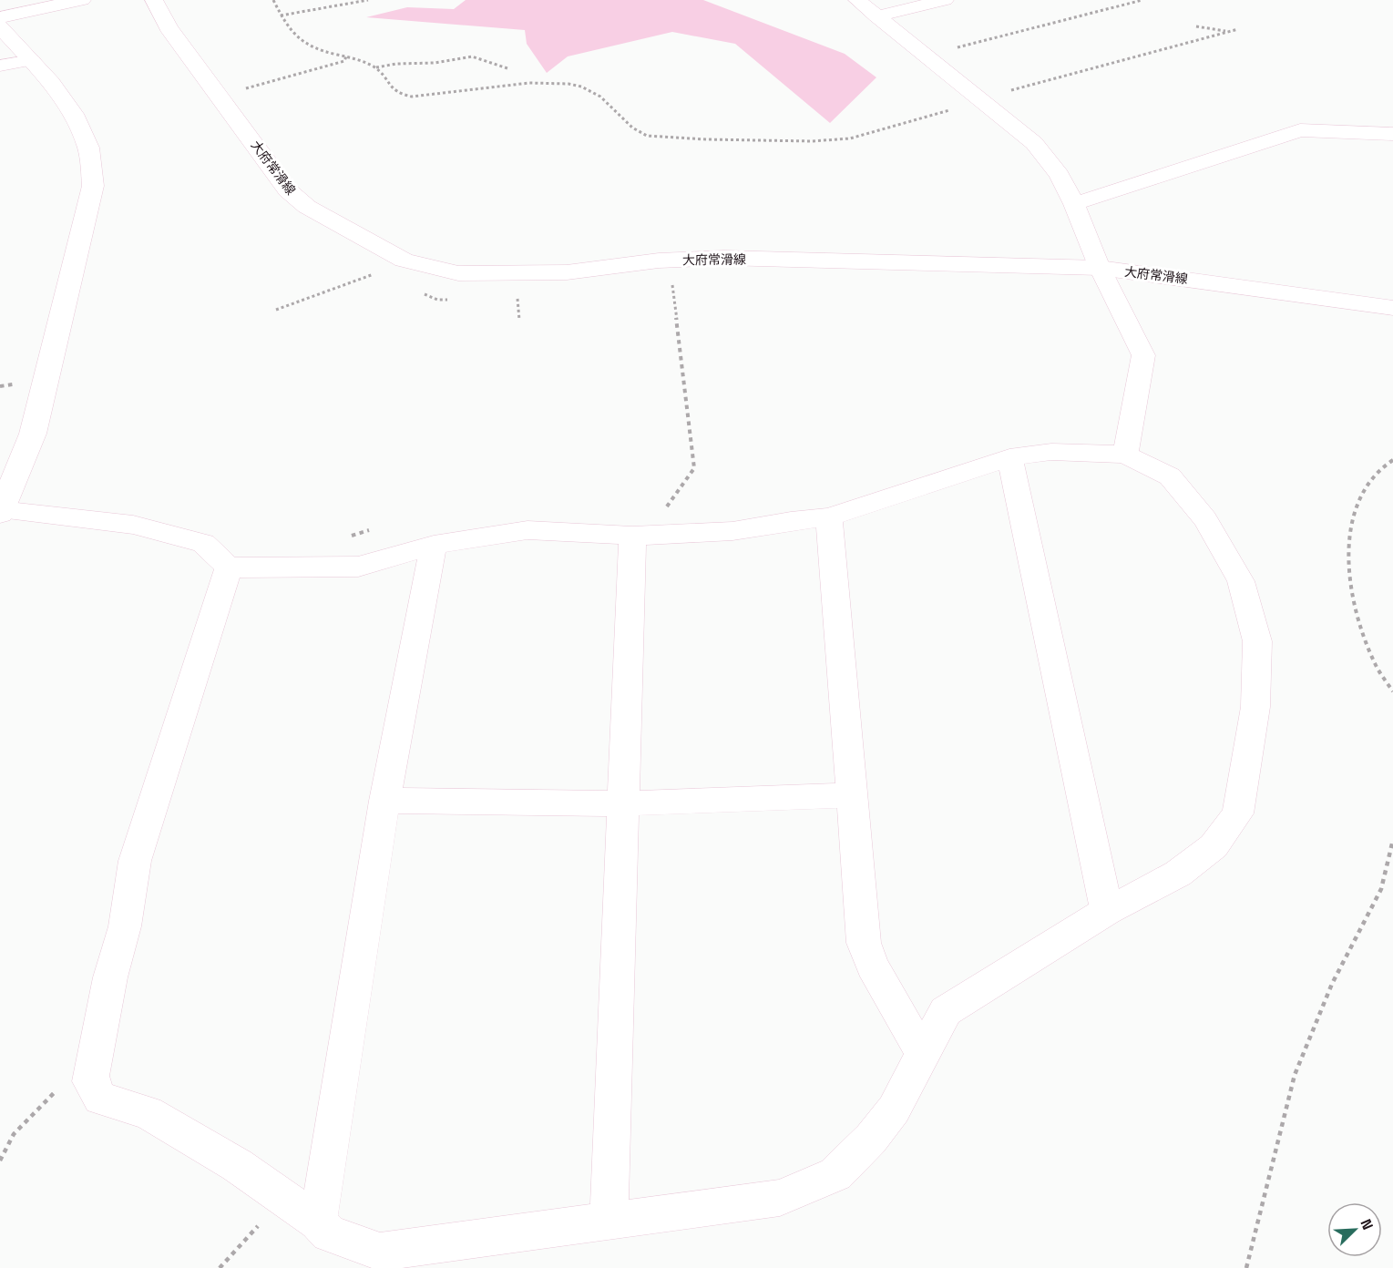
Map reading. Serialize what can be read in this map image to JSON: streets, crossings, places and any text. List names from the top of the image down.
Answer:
{
  "streets": {
    "main road": ["大府常滑線"]
  },
  "north": "top right"
}
